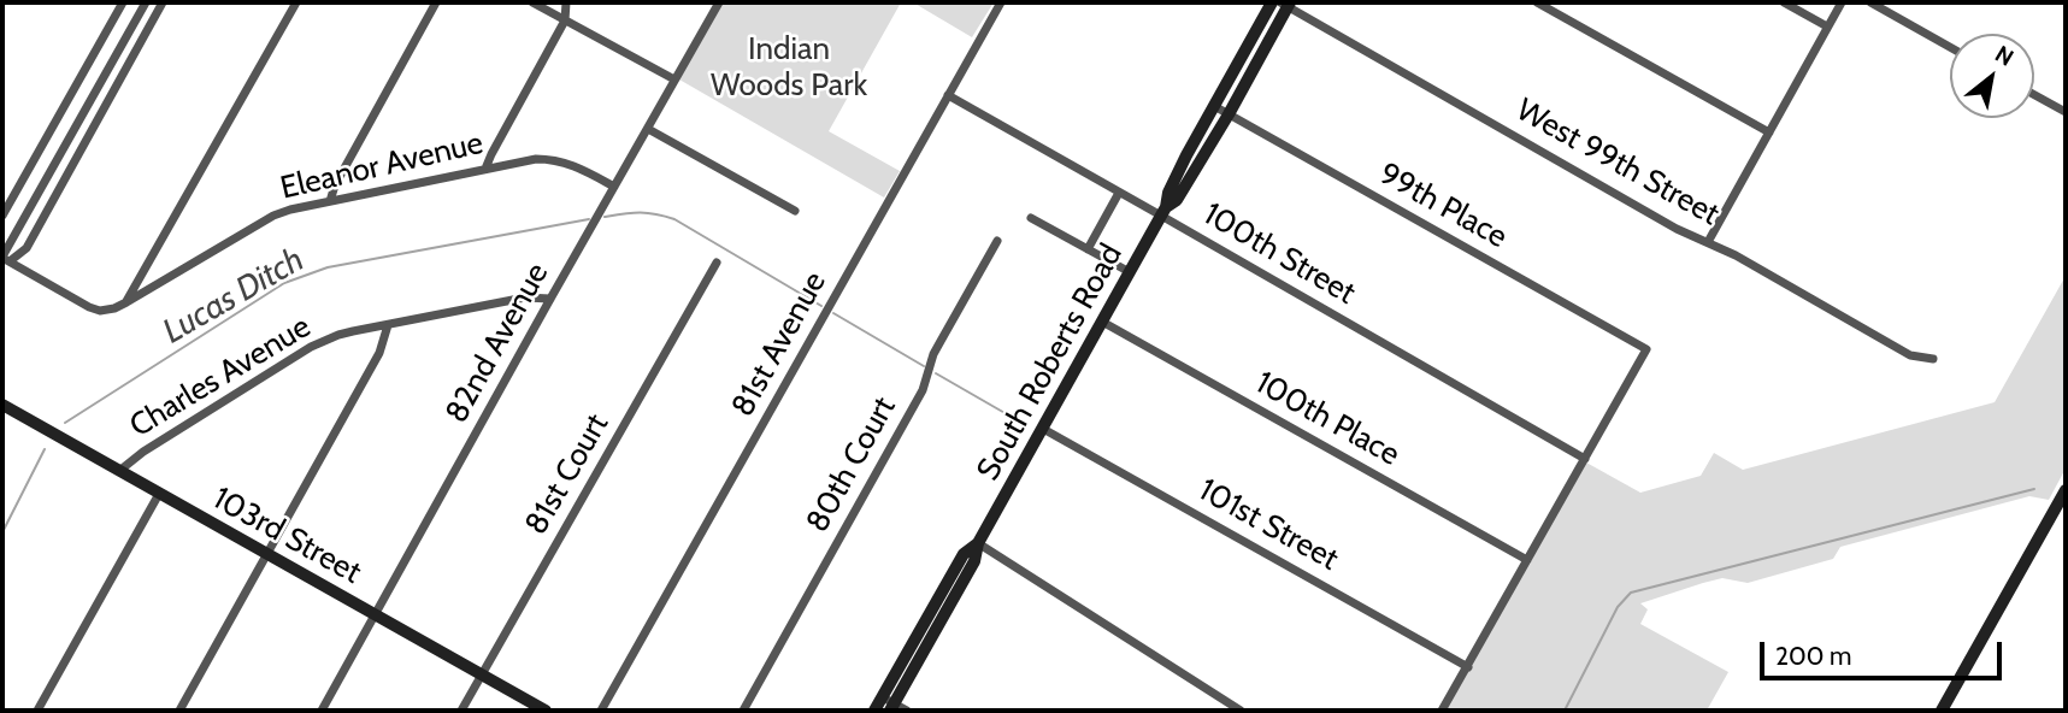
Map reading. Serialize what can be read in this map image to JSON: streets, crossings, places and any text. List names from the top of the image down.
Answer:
{
  "streets": {
    "street": [
      "West 99th Street",
      "Eleanor Avenue",
      "99th Place",
      "100th Street",
      "82nd Avenue",
      "81st Avenue",
      "South Roberts Road",
      "Charles Avenue",
      "100th Place",
      "80th Court",
      "81st Court",
      "101st Street",
      "103rd Street"
    ]
  },
  "crossings": [
    ["West 99th Street", "South Roberts Road"],
    ["Eleanor Avenue", "82nd Avenue"],
    ["99th Place", "100th Street"],
    ["99th Place", "South Roberts Road"],
    ["100th Street", "81st Avenue"],
    ["100th Street", "South Roberts Road"],
    ["82nd Avenue", "Charles Avenue"],
    ["82nd Avenue", "103rd Street"],
    ["South Roberts Road", "100th Place"],
    ["South Roberts Road", "101st Street"],
    ["Charles Avenue", "103rd Street"],
    ["81st Court", "103rd Street"]
  ],
  "water": ["Lucas Ditch"],
  "parks": ["Indian Woods Park"],
  "scale_bar": "200 m",
  "north": "top right"
}
